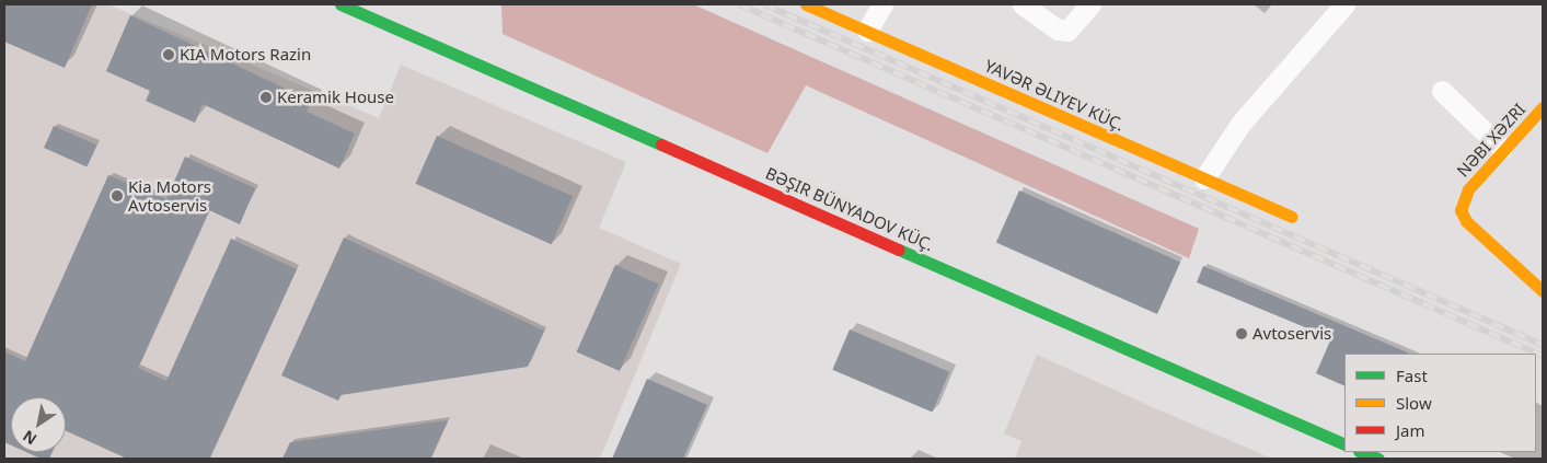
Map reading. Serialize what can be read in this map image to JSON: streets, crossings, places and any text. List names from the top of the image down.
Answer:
{
  "streets": {
    "street": ["YAVƏR ƏLIYEV KÜÇ.", "NƏBI XƏZRI", "BƏŞIR BÜNYADOV KÜÇ."]
  },
  "places": [
    "KIA Motors Razin",
    "Keramik House",
    "Kia Motors Avtoservis",
    "Avtoservis"
  ],
  "legend": ["Fast", "Slow", "Jam"],
  "north": "bottom left"
}
